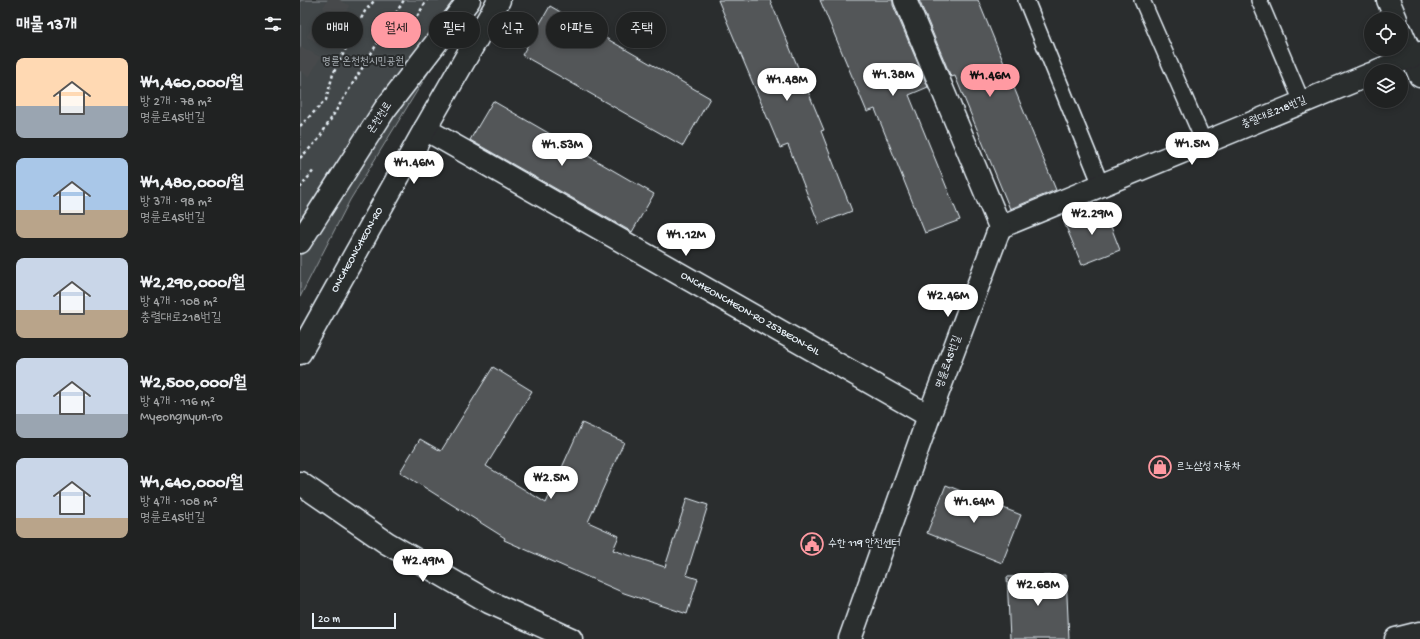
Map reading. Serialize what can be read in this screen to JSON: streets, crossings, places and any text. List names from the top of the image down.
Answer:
{
  "streets": {
    "street": [
      "충렬대로218번길",
      "온천천로",
      "ONCHEONCHEON-RO",
      "ONCHEONCHEON-RO 253BEON-GIL",
      "명륜로45번길"
    ]
  },
  "crossings": [
    ["충렬대로218번길", "명륜로45번길"],
    ["ONCHEONCHEON-RO", "ONCHEONCHEON-RO 253BEON-GIL"],
    ["ONCHEONCHEON-RO 253BEON-GIL", "명륜로45번길"]
  ],
  "parks": ["명륜 온천천시민공원"],
  "places": {
    "shop": ["르노삼성 자동차"],
    "public building": ["수한 119 안전센터"]
  },
  "scale_bar": "20 m",
  "page": {
    "heading": "매물 13개",
    "chip": [
      "매매",
      "월세",
      "필터",
      "신규",
      "아파트",
      "주택"
    ],
    "list": [
      {
        "name": "₩1,460,000/월",
        "note": "방 2개 · 78 m² · 명륜로45번길"
      },
      {
        "name": "₩1,480,000/월",
        "note": "방 3개 · 98 m² · 명륜로45번길"
      },
      {
        "name": "₩2,290,000/월",
        "note": "방 4개 · 108 m² · 충렬대로218번길"
      },
      {
        "name": "₩2,500,000/월",
        "note": "방 4개 · 116 m² · Myeongnyun-ro"
      },
      {
        "name": "₩1,640,000/월",
        "note": "방 4개 · 108 m² · 명륜로45번길"
      }
    ],
    "price": [
      "₩1.38M",
      "₩1.46M",
      "₩1.48M",
      "₩1.5M",
      "₩1.53M",
      "₩1.46M",
      "₩2.29M",
      "₩1.12M",
      "₩2.46M",
      "₩2.5M",
      "₩1.64M",
      "₩2.49M",
      "₩2.68M"
    ],
    "scale": "20 m"
  }
}
